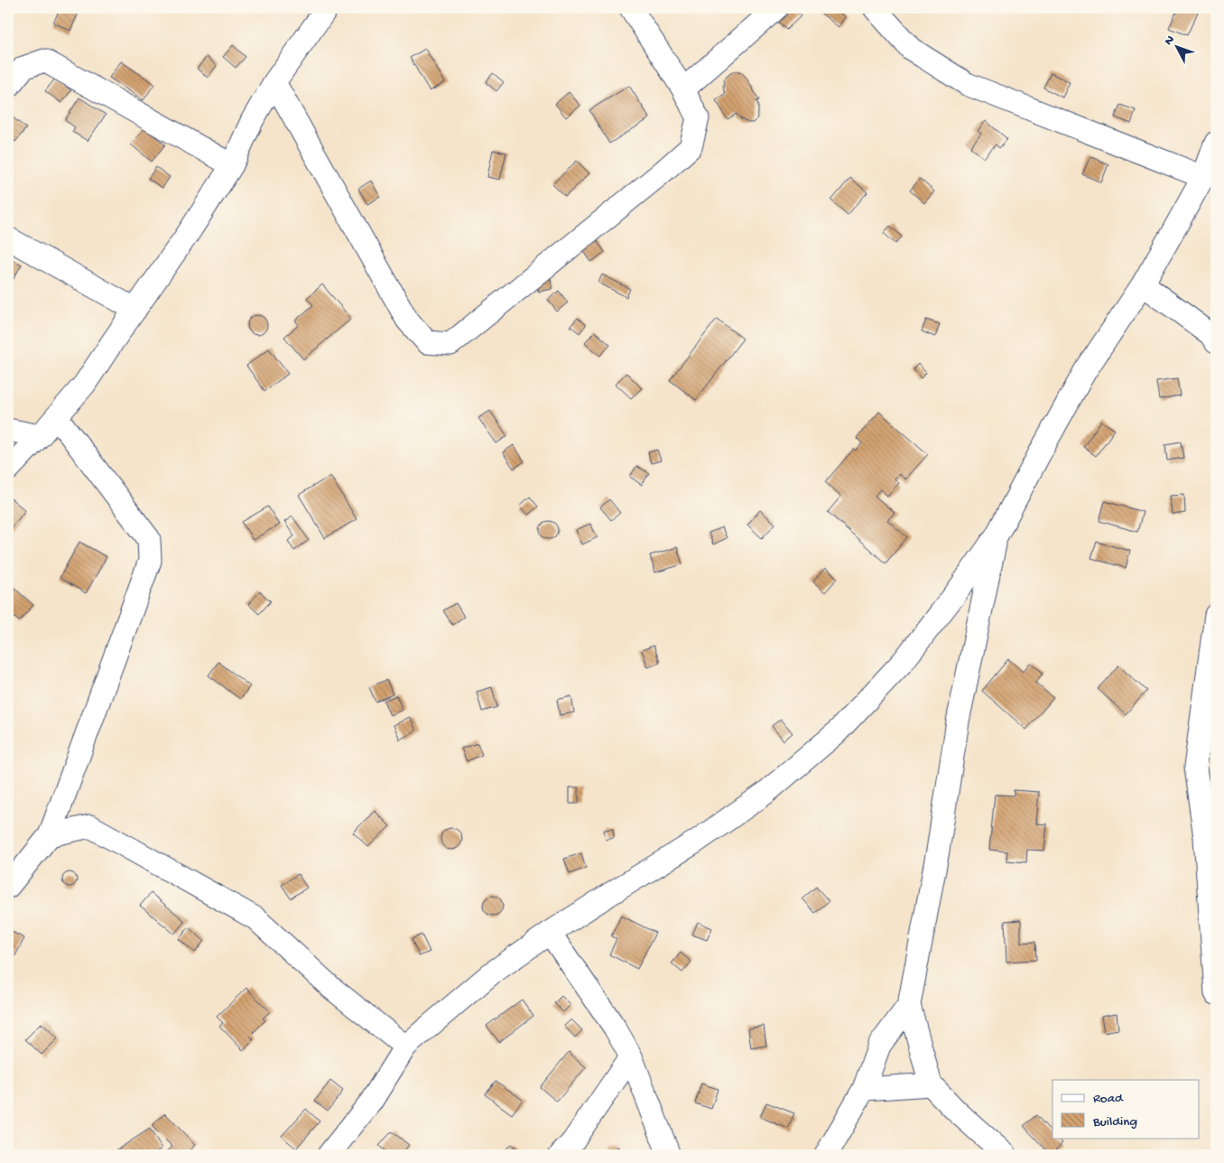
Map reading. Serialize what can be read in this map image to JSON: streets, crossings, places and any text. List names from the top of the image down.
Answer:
{
  "legend": ["Road", "Building"],
  "north": "top left"
}
